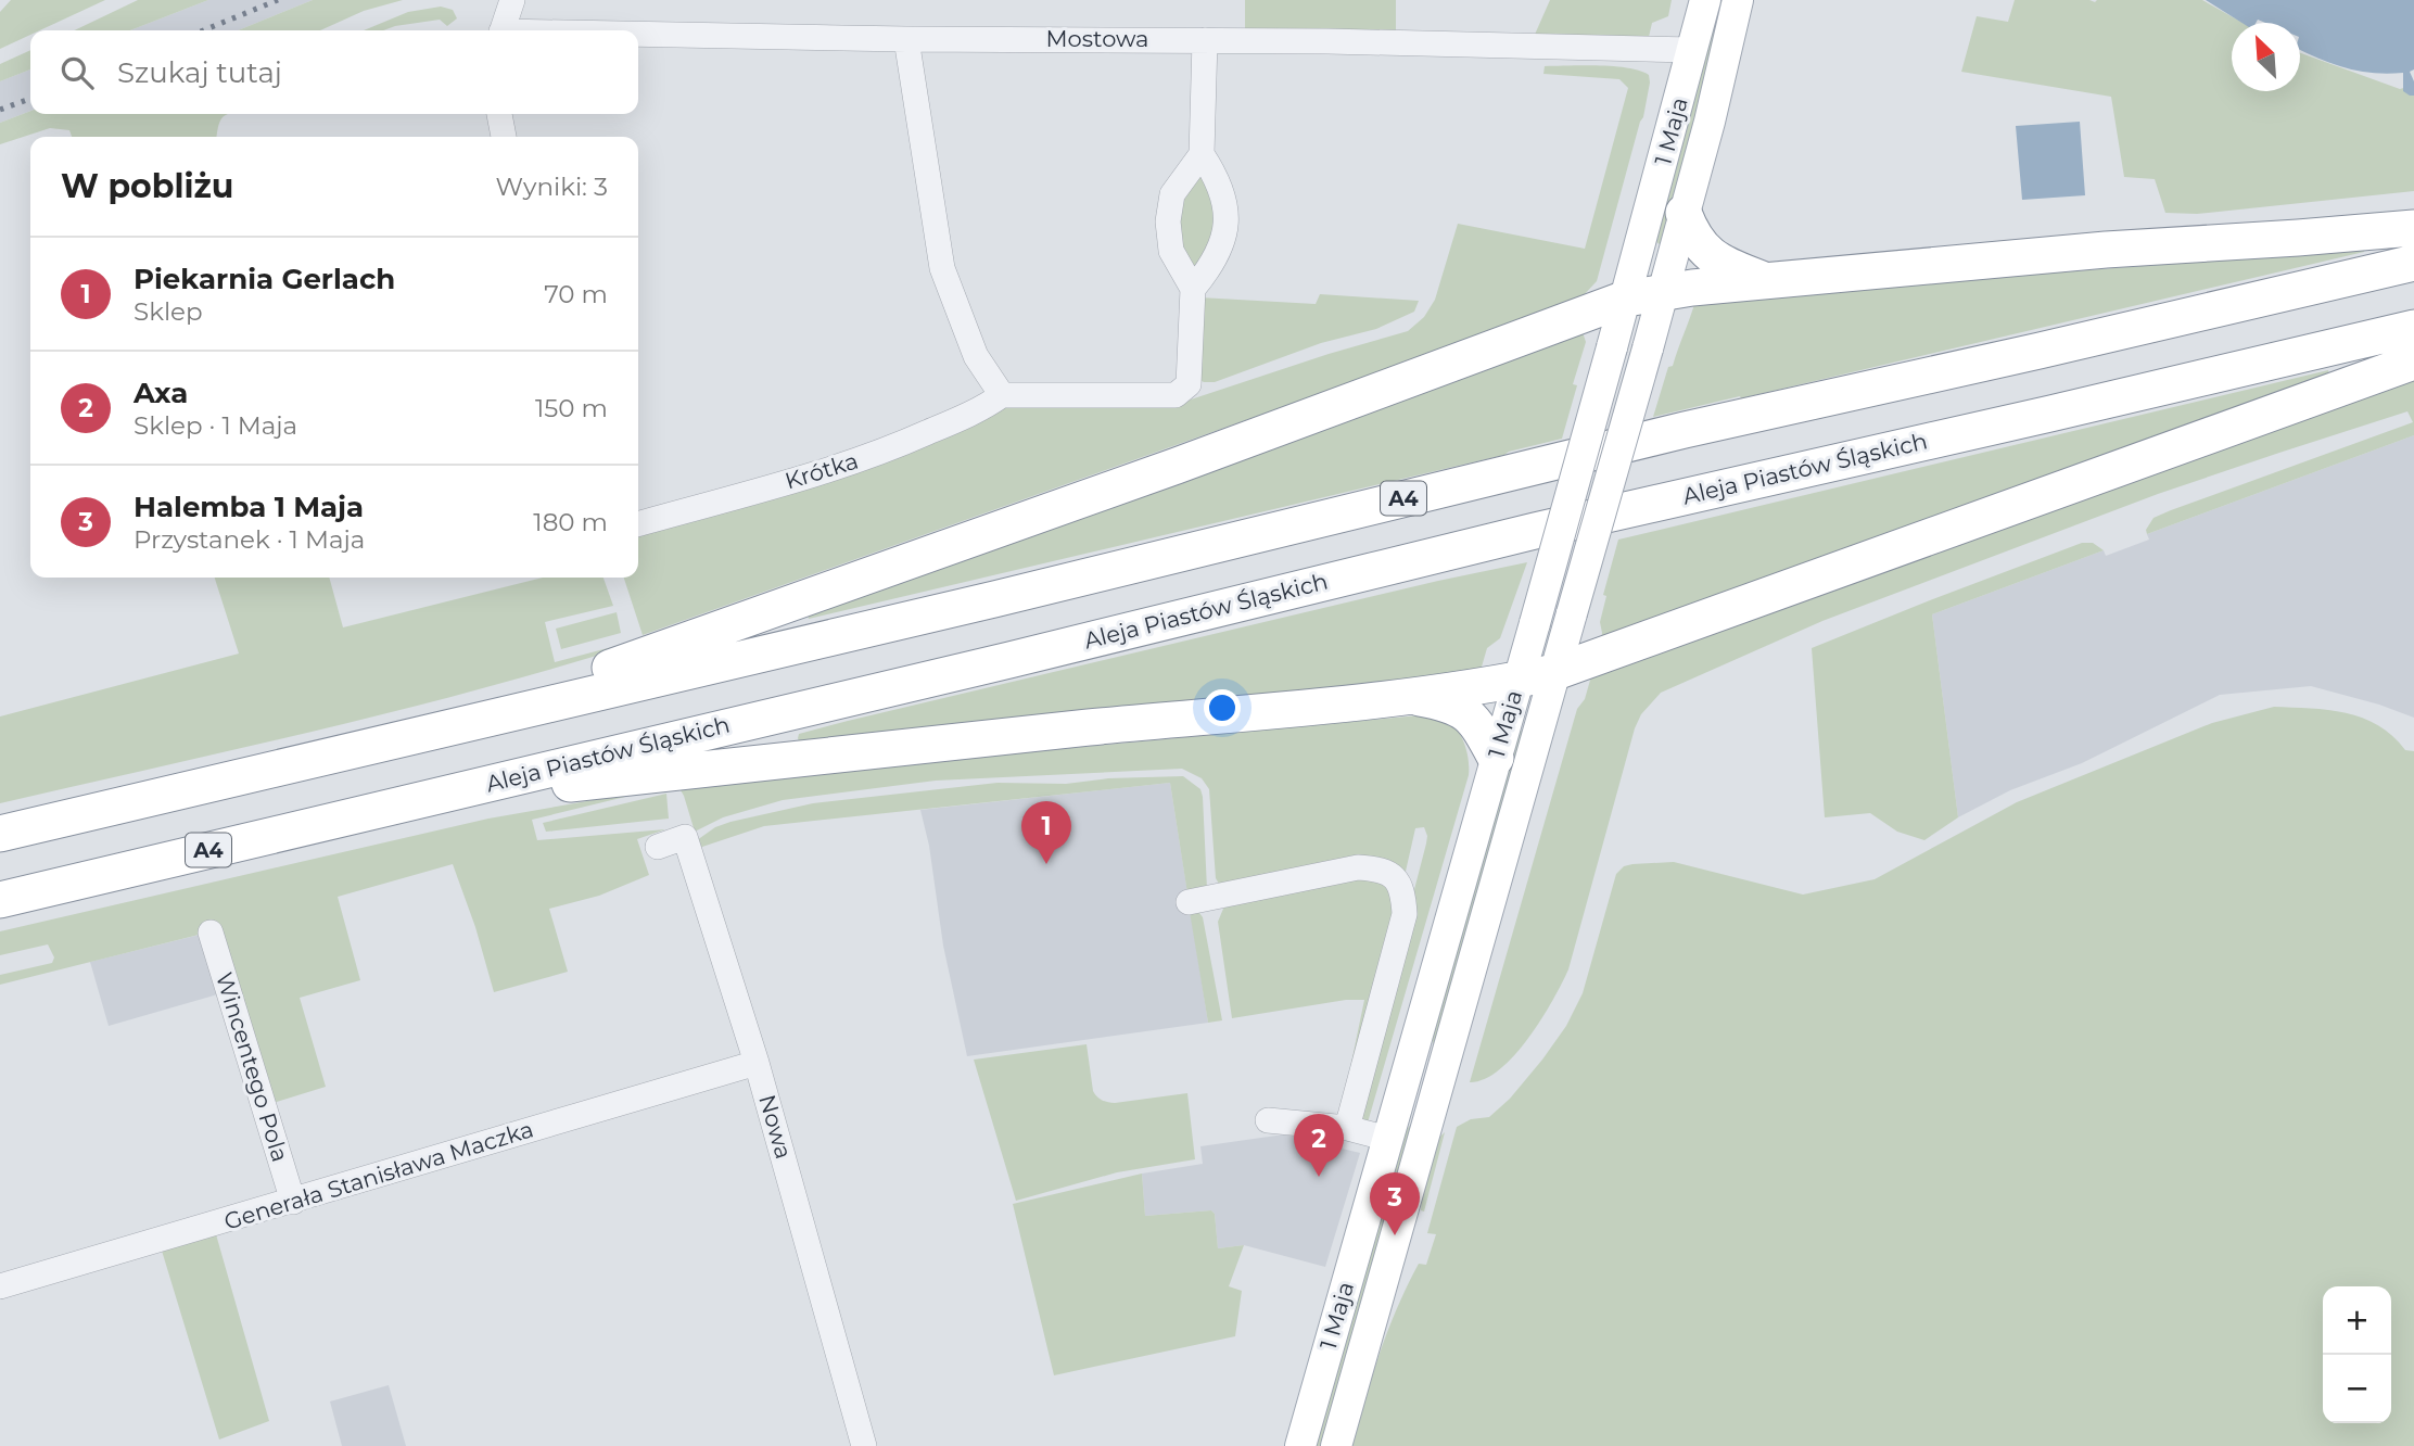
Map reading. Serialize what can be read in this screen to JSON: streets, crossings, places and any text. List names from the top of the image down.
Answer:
{
  "streets": {
    "highway": ["Aleja Piastów Śląskich", "A4"],
    "main road": ["1 Maja"],
    "street": [
      "Mostowa",
      "Krótka",
      "Wincentego Pola",
      "Nowa",
      "Generała Stanisława Maczka"
    ]
  },
  "crossings": [
    ["Mostowa", "1 Maja"],
    ["Wincentego Pola", "Generała Stanisława Maczka"],
    ["Nowa", "Generała Stanisława Maczka"]
  ],
  "north": "top left",
  "page": {
    "search": "Szukaj tutaj",
    "heading": ["W pobliżu", "Wyniki: 3"],
    "list": [
      {
        "mark": "1",
        "name": "Piekarnia Gerlach",
        "note": "Sklep",
        "value": "70 m"
      },
      {
        "mark": "2",
        "name": "Axa",
        "note": "Sklep · 1 Maja",
        "value": "150 m"
      },
      {
        "mark": "3",
        "name": "Halemba 1 Maja",
        "note": "Przystanek · 1 Maja",
        "value": "180 m"
      }
    ],
    "pins": ["1", "2", "3"],
    "map_buttons": ["+", "−"]
  }
}
